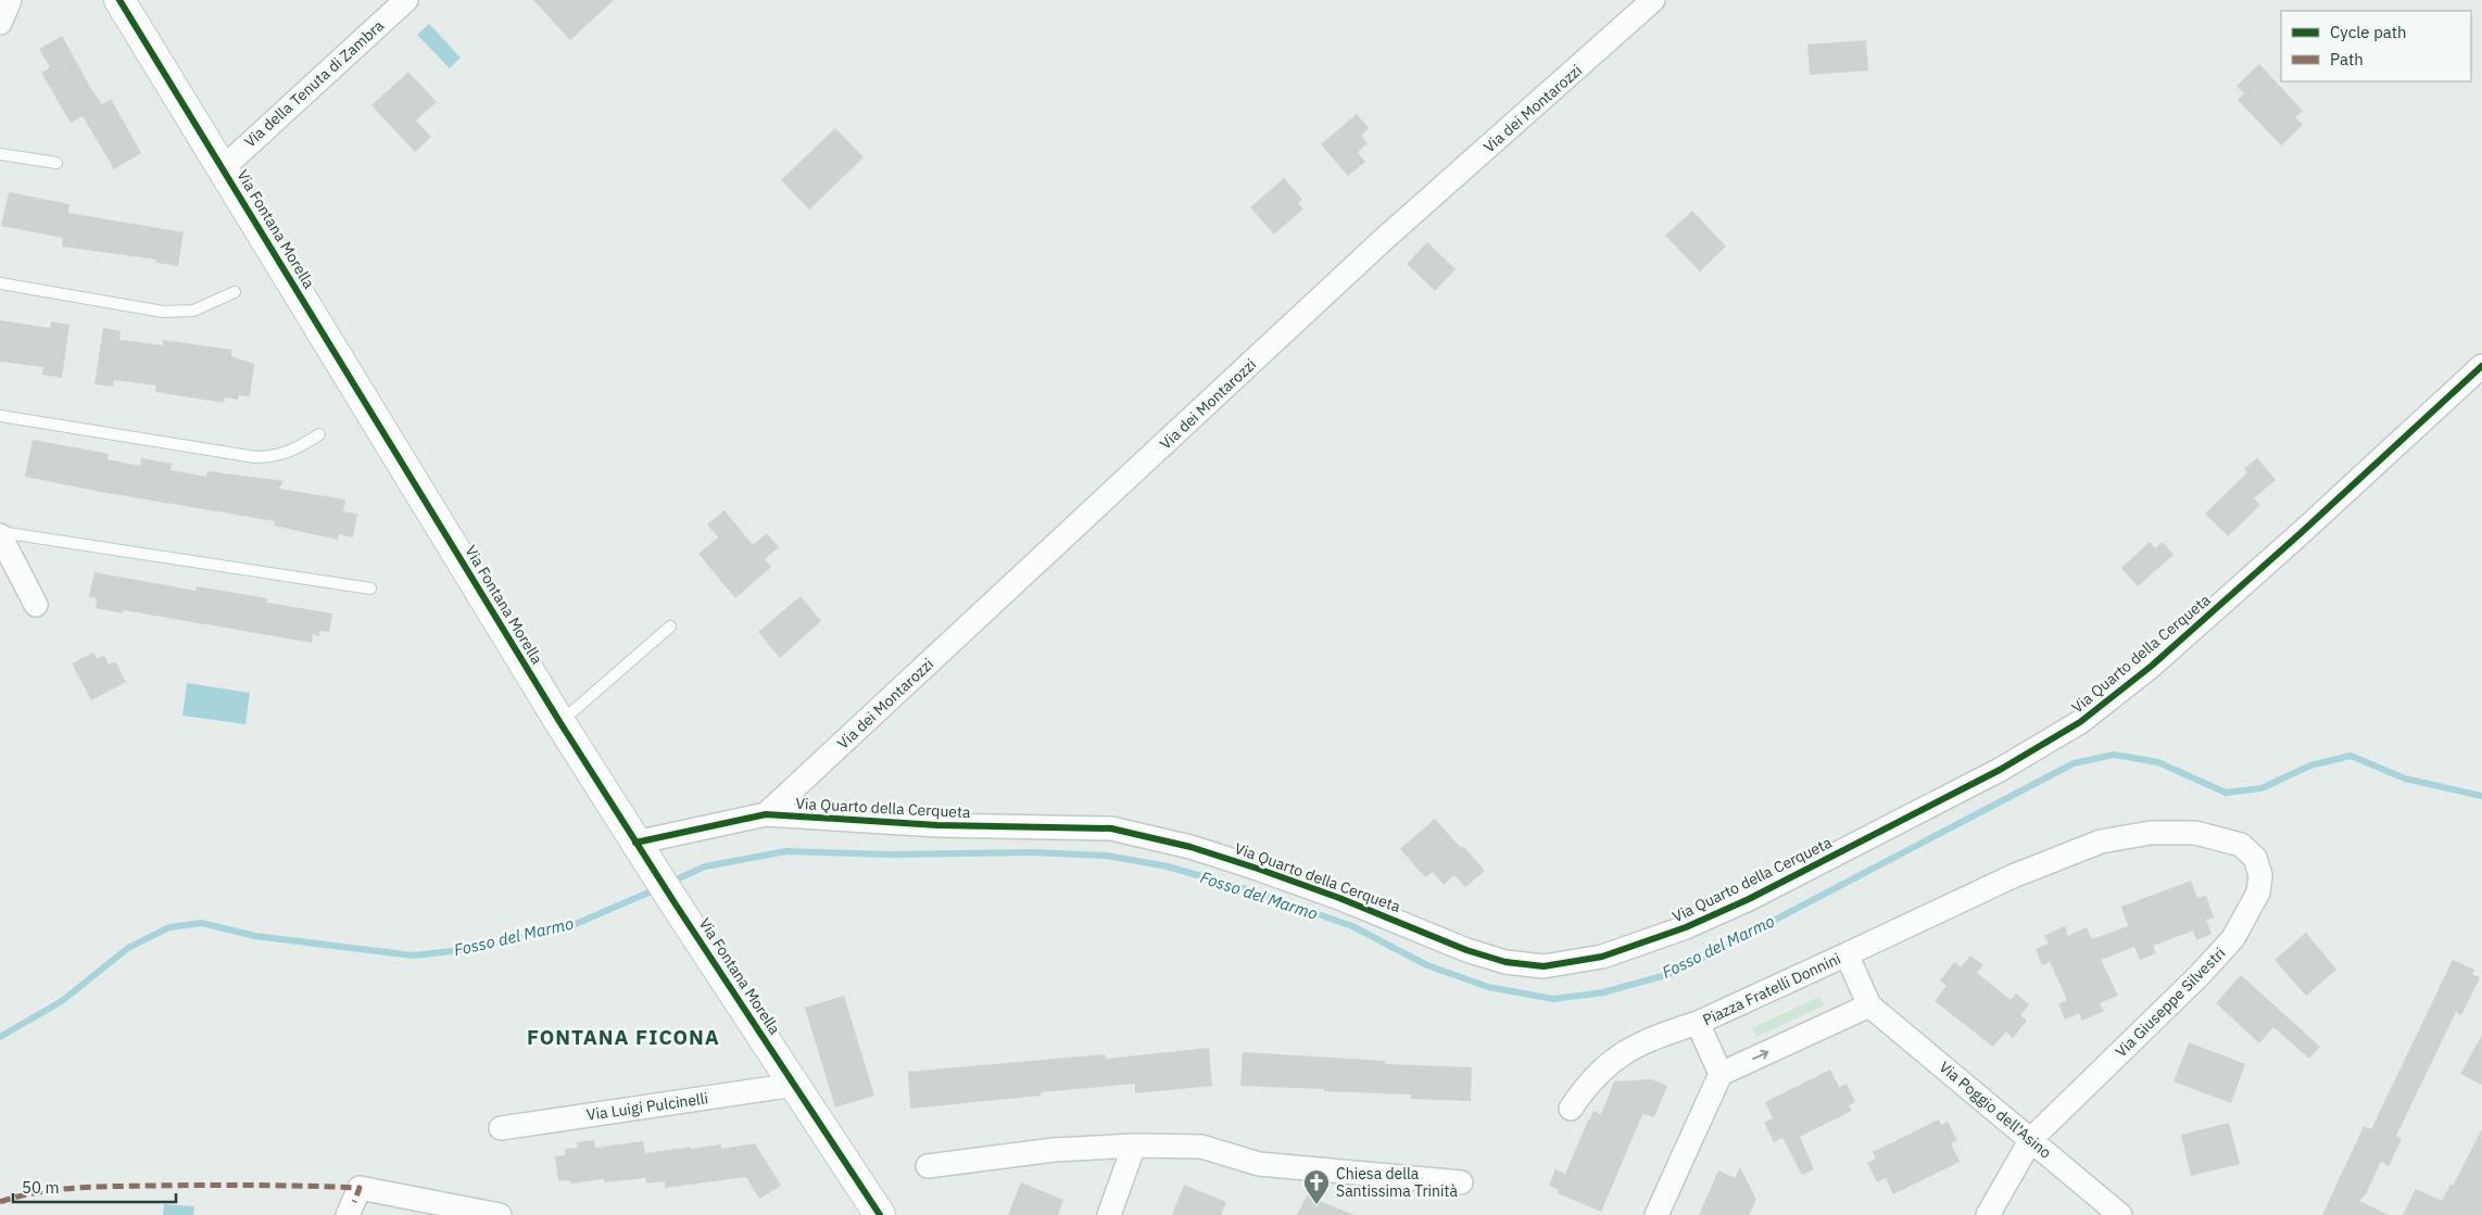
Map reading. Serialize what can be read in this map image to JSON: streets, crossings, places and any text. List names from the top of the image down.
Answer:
{
  "streets": {
    "street": [
      "Via della Tenuta di Zambra",
      "Via dei Montarozzi",
      "Via Fontana Morella",
      "Via Quarto della Cerqueta",
      "Piazza Fratelli Donnini",
      "Via Giuseppe Silvestri",
      "Via Luigi Pulcinelli",
      "Via Poggio dell'Asino"
    ]
  },
  "crossings": [
    ["Via della Tenuta di Zambra", "Via Fontana Morella"],
    ["Via dei Montarozzi", "Via Quarto della Cerqueta"],
    ["Via Fontana Morella", "Via Quarto della Cerqueta"],
    ["Via Fontana Morella", "Via Luigi Pulcinelli"],
    ["Piazza Fratelli Donnini", "Via Giuseppe Silvestri"],
    ["Piazza Fratelli Donnini", "Via Poggio dell'Asino"],
    ["Via Giuseppe Silvestri", "Via Poggio dell'Asino"]
  ],
  "districts": ["FONTANA FICONA"],
  "water": ["Fosso del Marmo"],
  "places": {
    "church": ["Chiesa della Santissima Trinità"]
  },
  "legend": ["Cycle path", "Path"],
  "scale_bar": "50 m"
}
